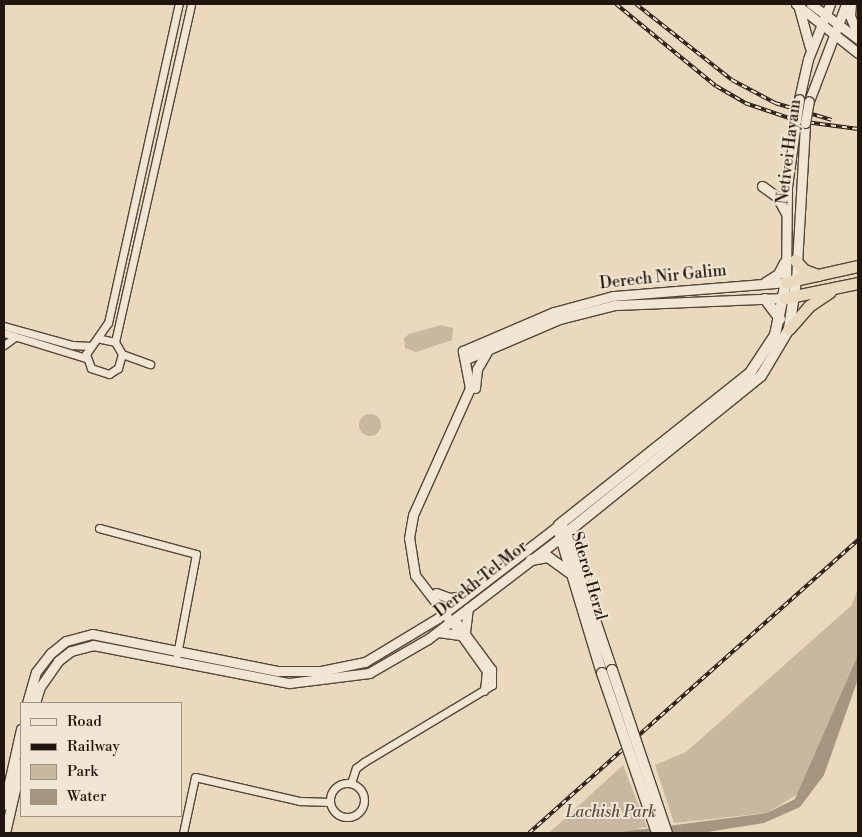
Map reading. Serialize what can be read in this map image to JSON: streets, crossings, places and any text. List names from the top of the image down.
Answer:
{
  "streets": {
    "highway": ["Derech Nir Galim"],
    "main road": ["Sderot Herzl", "Derekh Tel Mor"],
    "street": ["Netivei Hayam"]
  },
  "crossings": [
    ["Netivei Hayam", "Derech Nir Galim"],
    ["Netivei Hayam", "Derekh Tel Mor"],
    ["Derech Nir Galim", "Derekh Tel Mor"],
    ["Sderot Herzl", "Derekh Tel Mor"]
  ],
  "parks": ["Lachish Park"],
  "legend": [
    "Road",
    "Railway",
    "Park",
    "Water"
  ]
}
